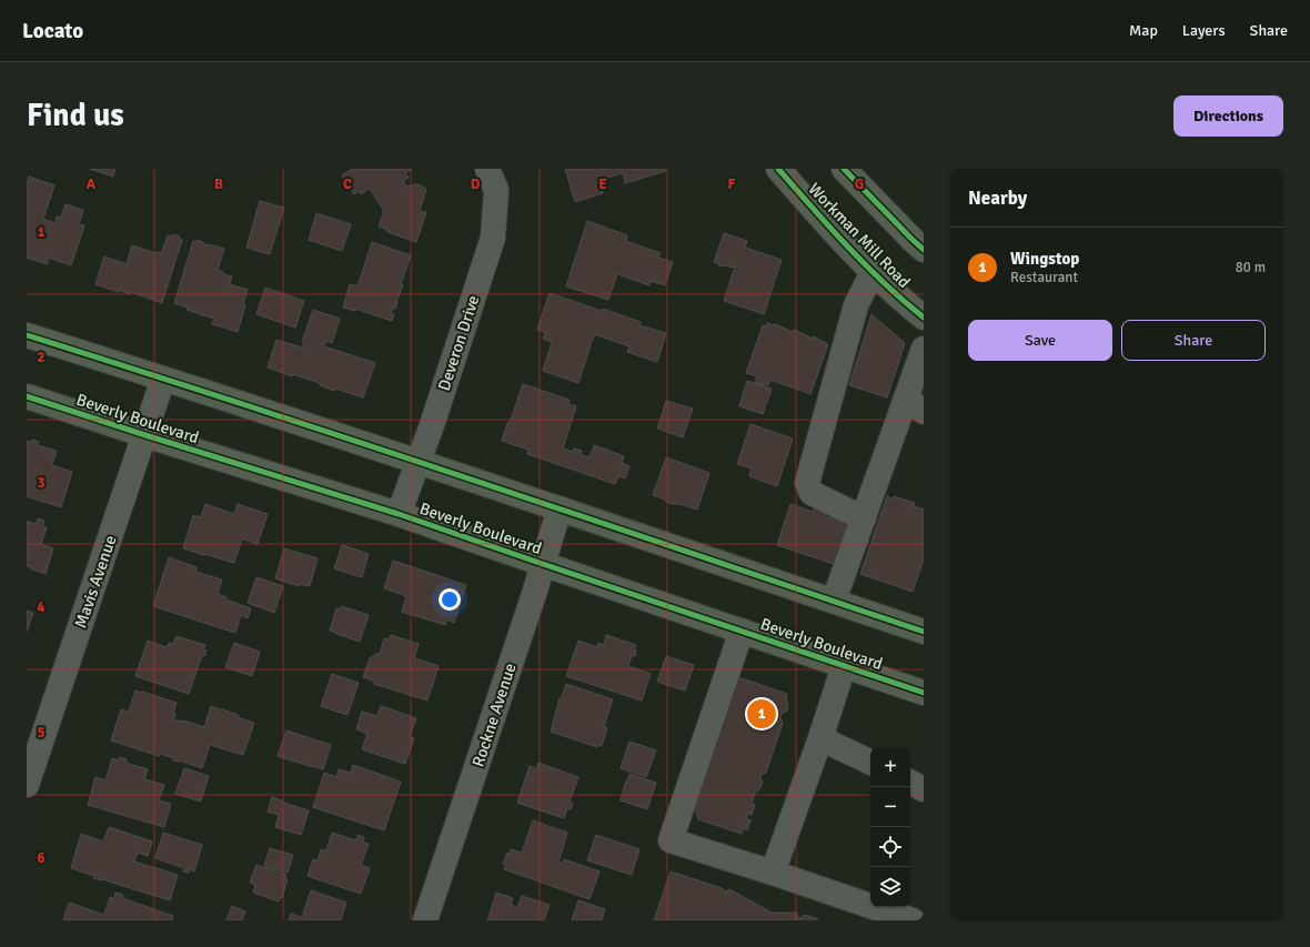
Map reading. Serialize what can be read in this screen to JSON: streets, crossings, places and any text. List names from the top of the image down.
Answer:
{
  "streets": {
    "main road": ["Workman Mill Road", "Beverly Boulevard"],
    "street": ["Deveron Drive", "Mavis Avenue", "Rockne Avenue"]
  },
  "crossings": [
    ["Deveron Drive", "Beverly Boulevard"],
    ["Beverly Boulevard", "Mavis Avenue"],
    ["Beverly Boulevard", "Rockne Avenue"]
  ],
  "page": {
    "header": "Locato",
    "nav": ["Map", "Layers", "Share"],
    "buttons": [
      "Directions",
      ["Save", "Share"]
    ],
    "title": "Find us",
    "heading": "Nearby",
    "list": [
      {
        "mark": "1",
        "name": "Wingstop",
        "note": "Restaurant",
        "value": "80 m"
      }
    ],
    "pins": "1",
    "map_buttons": ["+", "−"]
  },
  "grid": {
    "columns": [
      "A",
      "B",
      "C",
      "D",
      "E",
      "F",
      "G"
    ],
    "rows": [
      "1",
      "2",
      "3",
      "4",
      "5",
      "6"
    ]
  }
}
